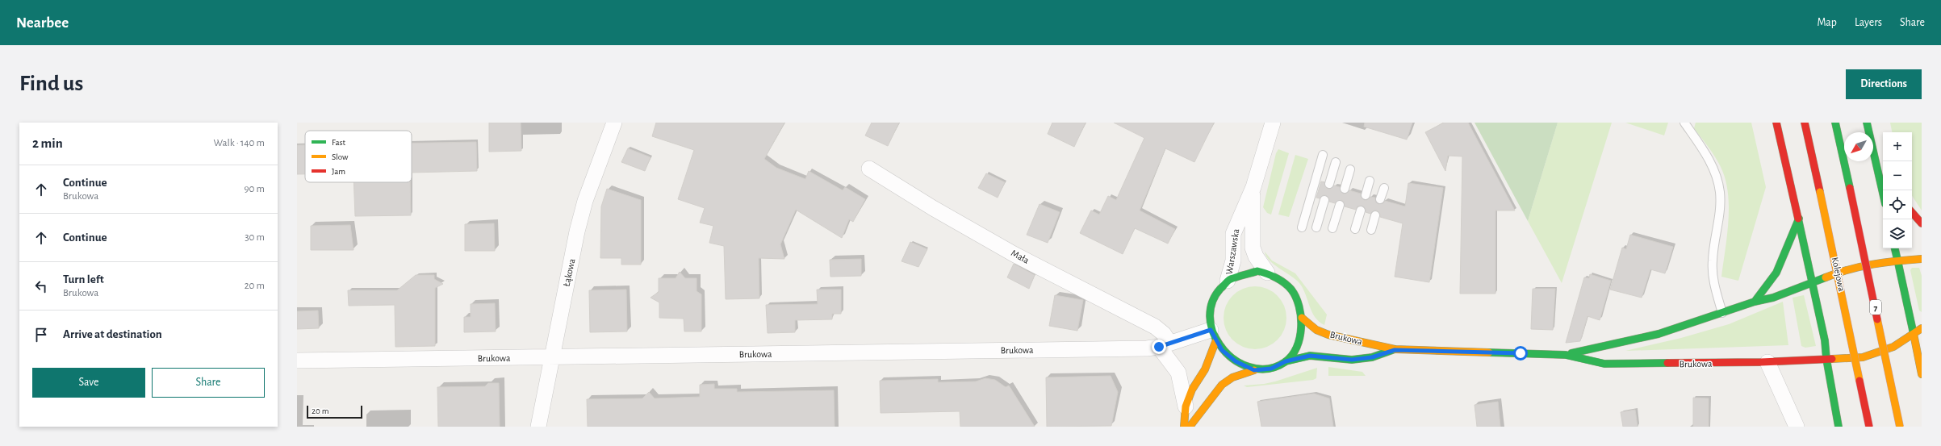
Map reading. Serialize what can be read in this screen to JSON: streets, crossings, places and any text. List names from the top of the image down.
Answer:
{
  "streets": {
    "main road": ["Kolejowa", "7", "Brukowa"],
    "street": ["Warszawska", "Mała", "Łąkowa"]
  },
  "crossings": [
    ["Warszawska", "Brukowa"],
    ["Mała", "Brukowa"],
    ["Łąkowa", "Brukowa"]
  ],
  "legend": ["Fast", "Slow", "Jam"],
  "scale_bar": "20 m",
  "north": "bottom left",
  "page": {
    "header": "Nearbee",
    "nav": ["Map", "Layers", "Share"],
    "buttons": [
      "Directions",
      ["Save", "Share"]
    ],
    "title": "Find us",
    "heading": ["2 min", "Walk · 140 m"],
    "map_buttons": ["+", "−"],
    "list": [
      ["Continue", "Brukowa", "90 m"],
      ["Continue", "30 m"],
      ["Turn left", "Brukowa", "20 m"],
      "Arrive at destination"
    ],
    "scale": "20 m"
  }
}
